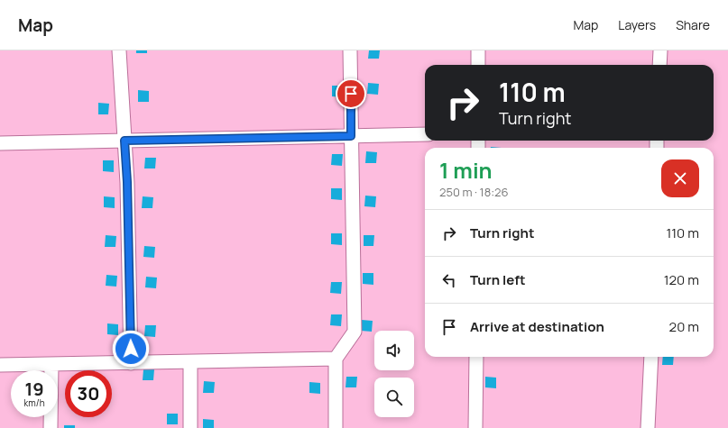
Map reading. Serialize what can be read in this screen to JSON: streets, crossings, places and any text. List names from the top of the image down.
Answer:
{
  "page": {
    "header": "Map",
    "nav": ["Map", "Layers", "Share"],
    "turn": ["110 m", "Turn right"],
    "heading": ["1 min", "250 m · 18:26"],
    "list": [
      {
        "name": "Turn right",
        "value": "110 m"
      },
      {
        "name": "Turn left",
        "value": "120 m"
      },
      {
        "name": "Arrive at destination",
        "value": "20 m"
      }
    ],
    "speed": "19 km/h",
    "limit": "30"
  }
}
